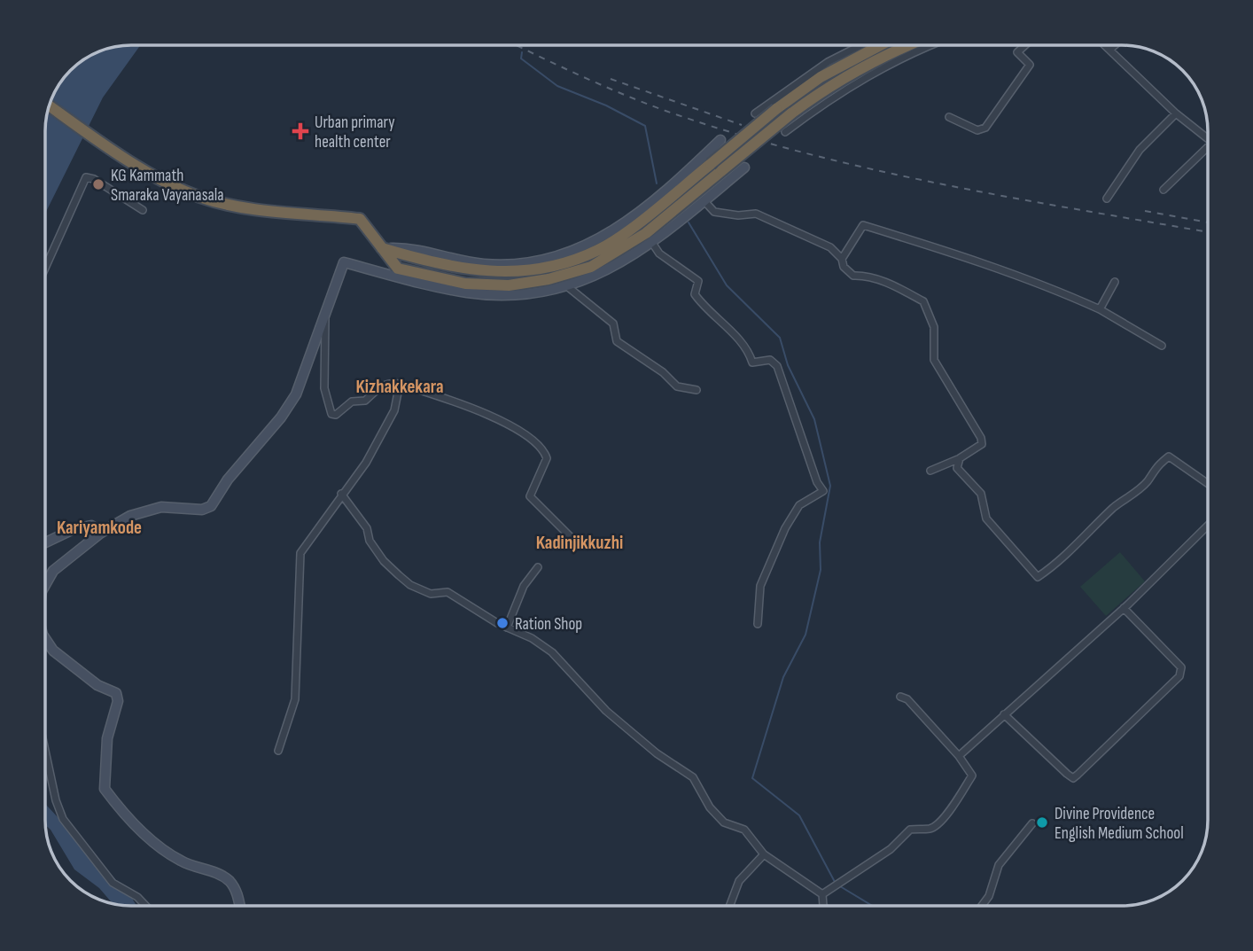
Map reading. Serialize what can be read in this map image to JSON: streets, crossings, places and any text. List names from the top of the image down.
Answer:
{
  "districts": ["Kizhakkekara", "Kariyamkode", "Kadinjikkuzhi"],
  "places": {
    "health": ["Urban primary health center"],
    "other": ["KG Kammath Smaraka Vayanasala", "Ration Shop", "Divine Providence English Medium School"]
  }
}
